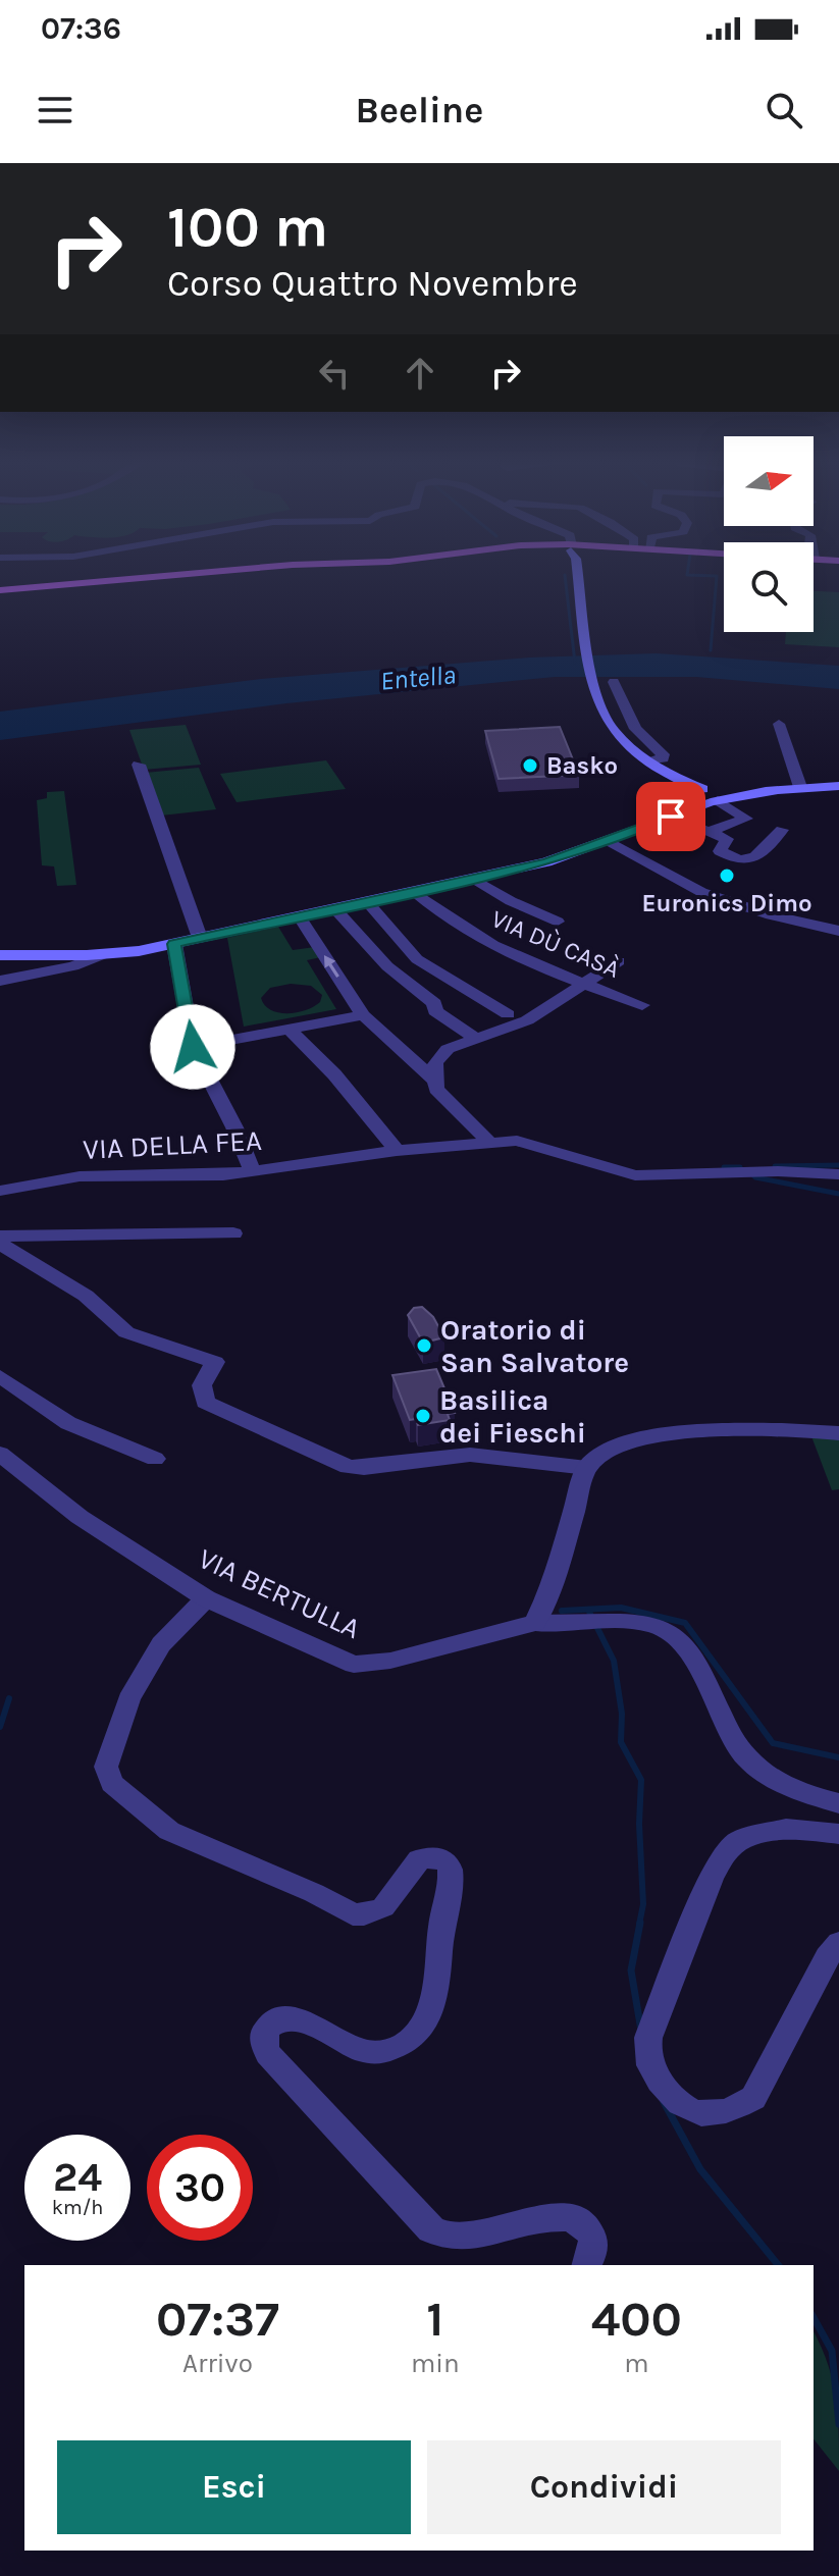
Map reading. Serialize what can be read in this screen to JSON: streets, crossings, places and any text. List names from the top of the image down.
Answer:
{
  "streets": {
    "street": ["VIA DÙ CASÀ", "VIA DELLA FEA", "VIA BERTULLA"]
  },
  "water": ["Entella"],
  "places": [
    "Basko",
    "Euronics Dimo",
    "Oratorio di San Salvatore",
    "Basilica dei Fieschi"
  ],
  "north": "right",
  "page": {
    "status": "07:36",
    "header": "Beeline",
    "turn": ["100 m", "Corso Quattro Novembre"],
    "speed": "24 km/h",
    "limit": "30",
    "eta": [
      "07:37",
      "Arrivo",
      "1",
      "min",
      "400",
      "m"
    ],
    "buttons": ["Esci", "Condividi"]
  }
}
